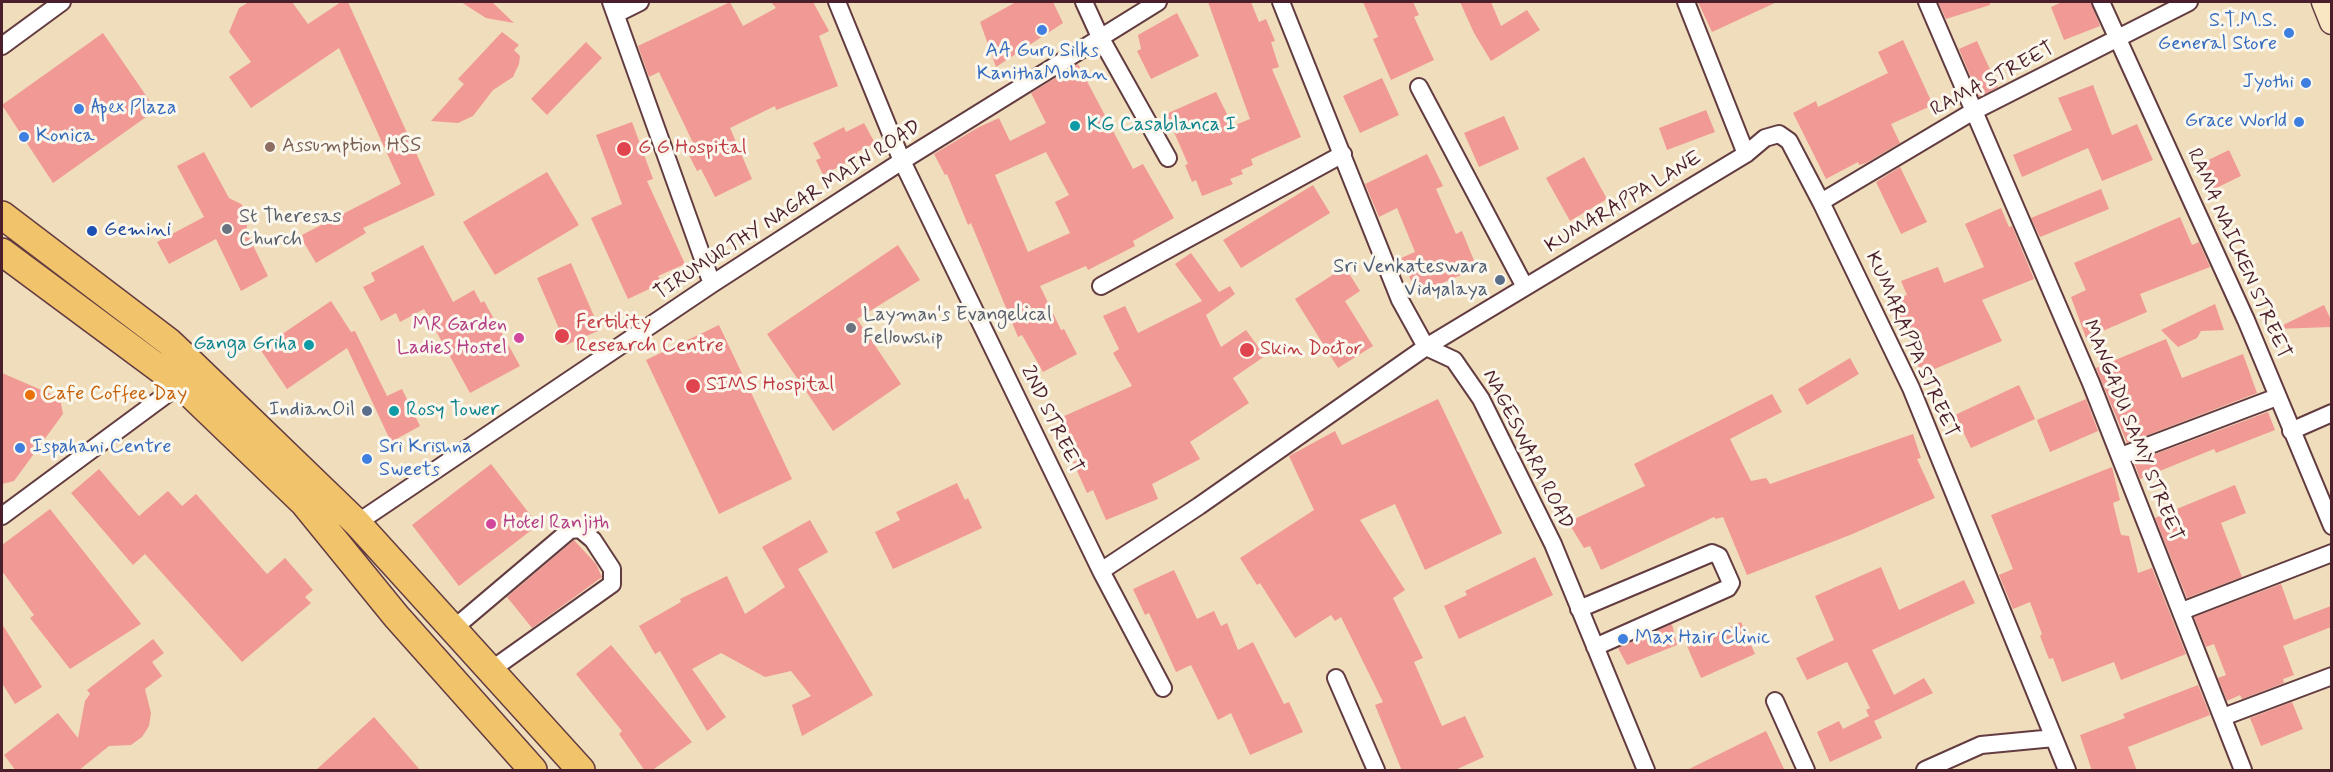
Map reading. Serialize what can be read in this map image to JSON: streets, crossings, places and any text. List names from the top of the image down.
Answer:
{
  "streets": {
    "street": [
      "RAMA STREET",
      "KUMARAPPA LANE",
      "TIRUMURTHY NAGAR MAIN ROAD",
      "RAMA NAICKEN STREET",
      "KUMARAPPA STREET",
      "2ND STREET",
      "MANGADU SAMY STREET",
      "NAGESWARA ROAD"
    ]
  },
  "crossings": [
    ["RAMA STREET", "RAMA NAICKEN STREET"],
    ["RAMA STREET", "KUMARAPPA STREET"],
    ["RAMA STREET", "MANGADU SAMY STREET"],
    ["KUMARAPPA LANE", "KUMARAPPA STREET"],
    ["KUMARAPPA LANE", "2ND STREET"],
    ["KUMARAPPA LANE", "NAGESWARA ROAD"],
    ["TIRUMURTHY NAGAR MAIN ROAD", "2ND STREET"]
  ],
  "places": [
    "AA Guru Silks KanithaMohan",
    "S.T.M.S. General Store",
    "Jyothi",
    "Apex Plaza",
    "Grace World",
    "KG Casablanca I",
    "Konica",
    "Assumption HSS",
    "G G Hospital",
    "St Theresas Church",
    "Gemini",
    "Sri Venkateswara Vidyalaya",
    "Layman's Evangelical Fellowship",
    "Fertility Research Centre",
    "MR Garden Ladies Hostel",
    "Ganga Griha",
    "Skin Doctor",
    "SIMS Hospital",
    "Cafe Coffee Day",
    "IndianOil",
    "Rosy Tower",
    "Ispahani Centre",
    "Sri Krishna Sweets",
    "Hotel Ranjith",
    "Max Hair Clinic"
  ]
}
